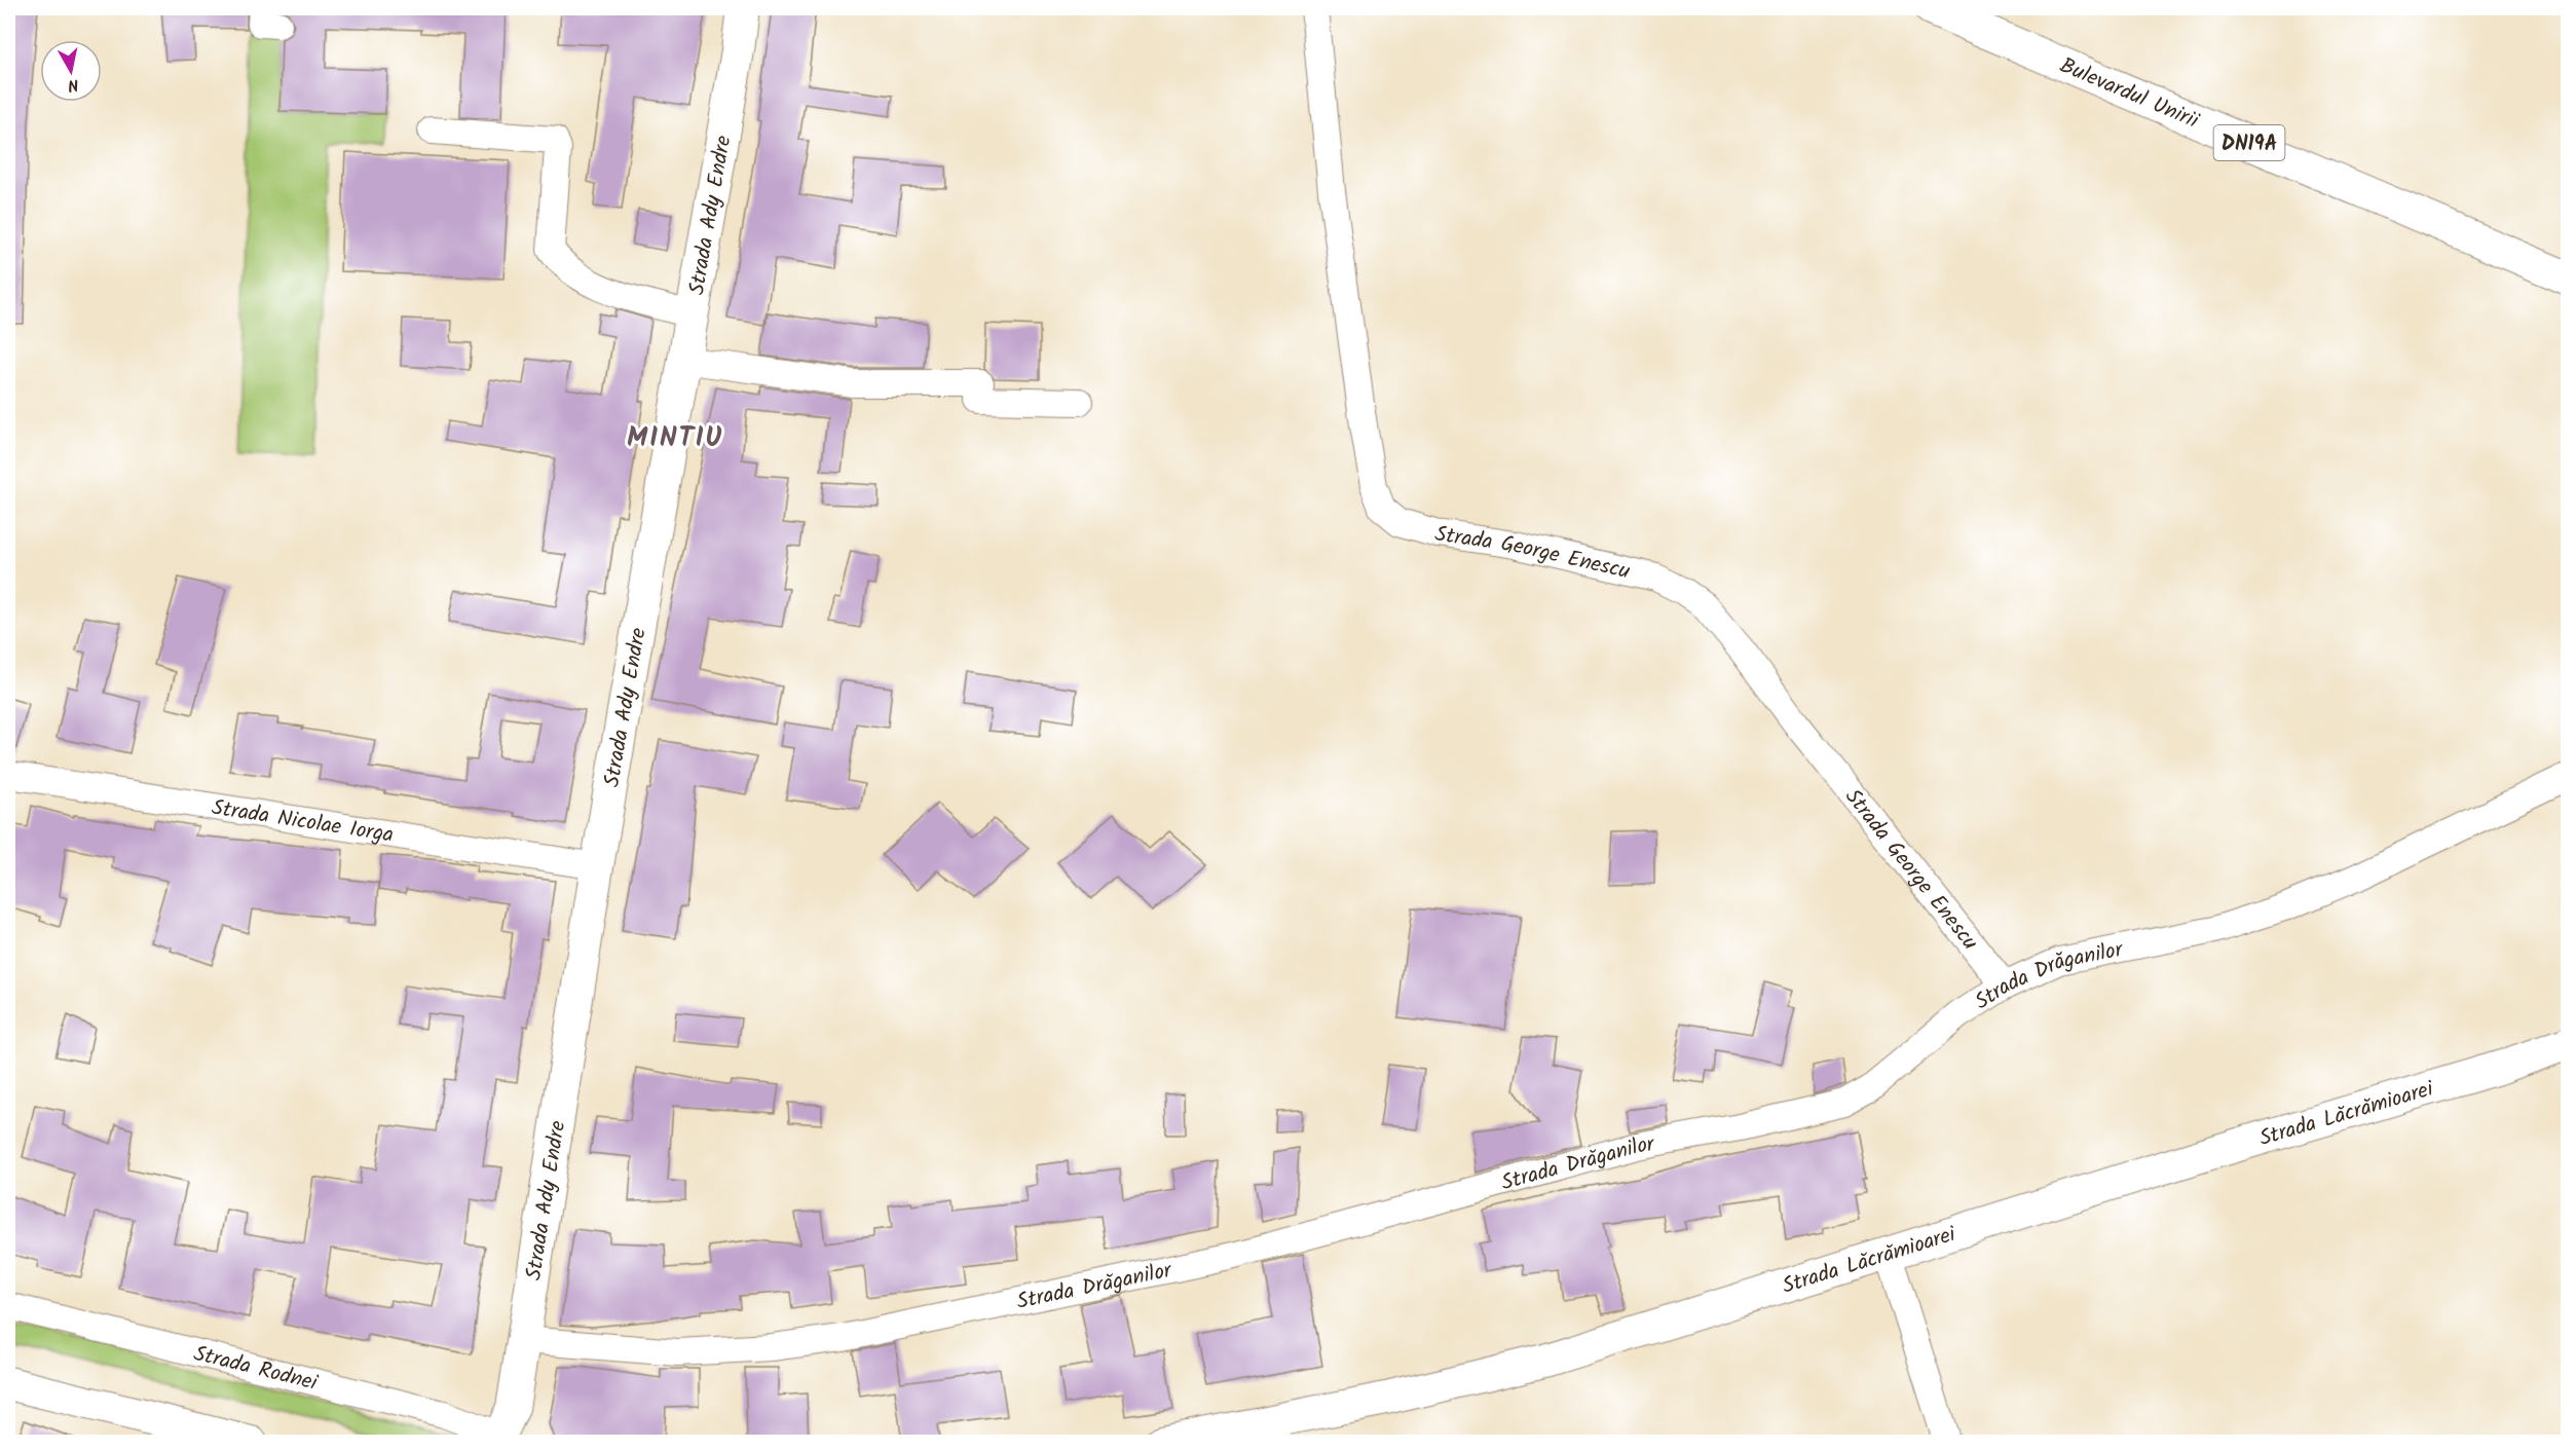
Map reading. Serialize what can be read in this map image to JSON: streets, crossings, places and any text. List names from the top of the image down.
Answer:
{
  "streets": {
    "main road": [
      "Bulevardul Unirii",
      "DN19A",
      "Strada Ady Endre",
      "Strada Lăcrămioarei"
    ],
    "street": [
      "Strada George Enescu",
      "Strada Nicolae Iorga",
      "Strada Drăganilor",
      "Strada Rodnei"
    ]
  },
  "crossings": [
    ["Strada Ady Endre", "Strada Nicolae Iorga"],
    ["Strada Ady Endre", "Strada Drăganilor"],
    ["Strada Ady Endre", "Strada Rodnei"],
    ["Strada George Enescu", "Strada Drăganilor"]
  ],
  "districts": ["MINTIU"],
  "north": "bottom"
}
